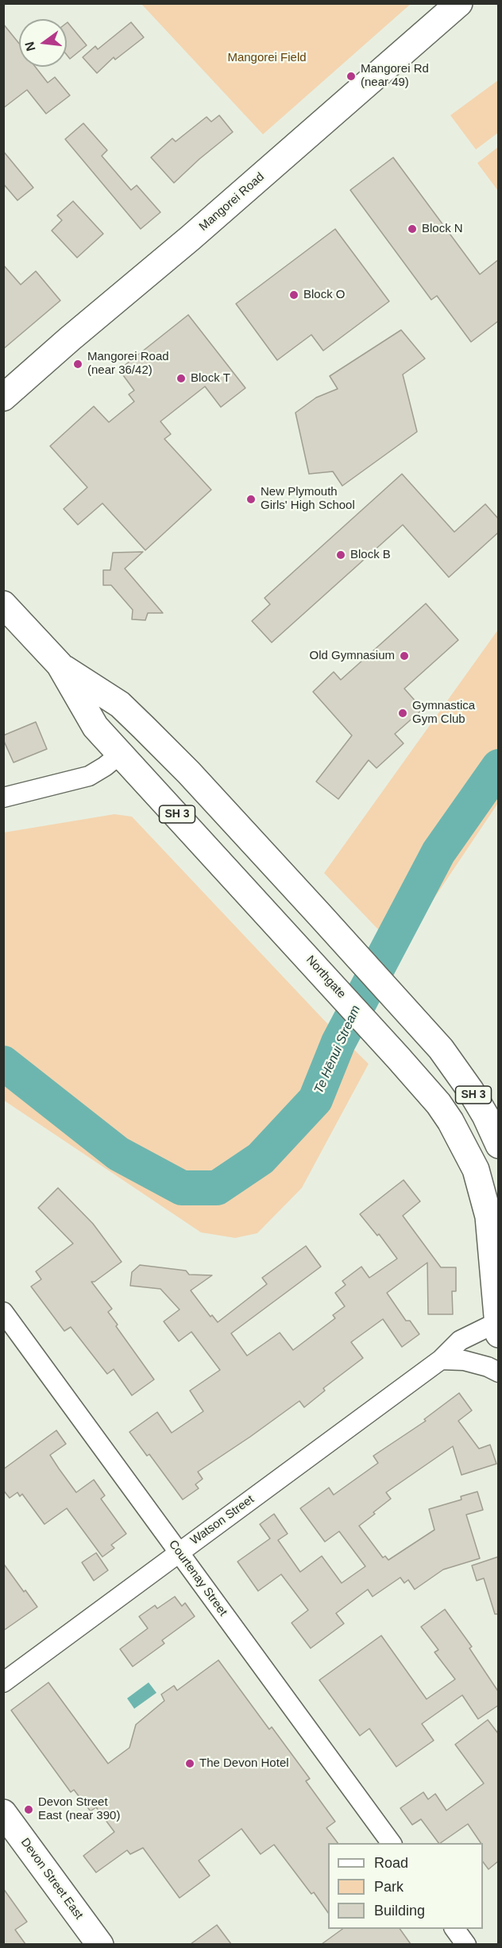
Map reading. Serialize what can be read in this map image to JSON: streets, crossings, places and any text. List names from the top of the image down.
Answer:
{
  "streets": {
    "main road": [
      "Mangorei Road",
      "SH 3",
      "Northgate",
      "Devon Street East"
    ],
    "street": ["Watson Street", "Courtenay Street"]
  },
  "crossings": [
    ["Northgate", "Watson Street"],
    ["Watson Street", "Courtenay Street"]
  ],
  "water": ["Te Hēnui Stream"],
  "parks": ["Mangorei Field"],
  "places": [
    "Mangorei Rd (near 49)",
    "Block N",
    "Block O",
    "Mangorei Road (near 36/42)",
    "Block T",
    "New Plymouth Girls' High School",
    "Block B",
    "Old Gymnasium",
    "Gymnastica Gym Club",
    "The Devon Hotel",
    "Devon Street East (near 390)"
  ],
  "legend": ["Road", "Park", "Building"],
  "north": "left"
}
